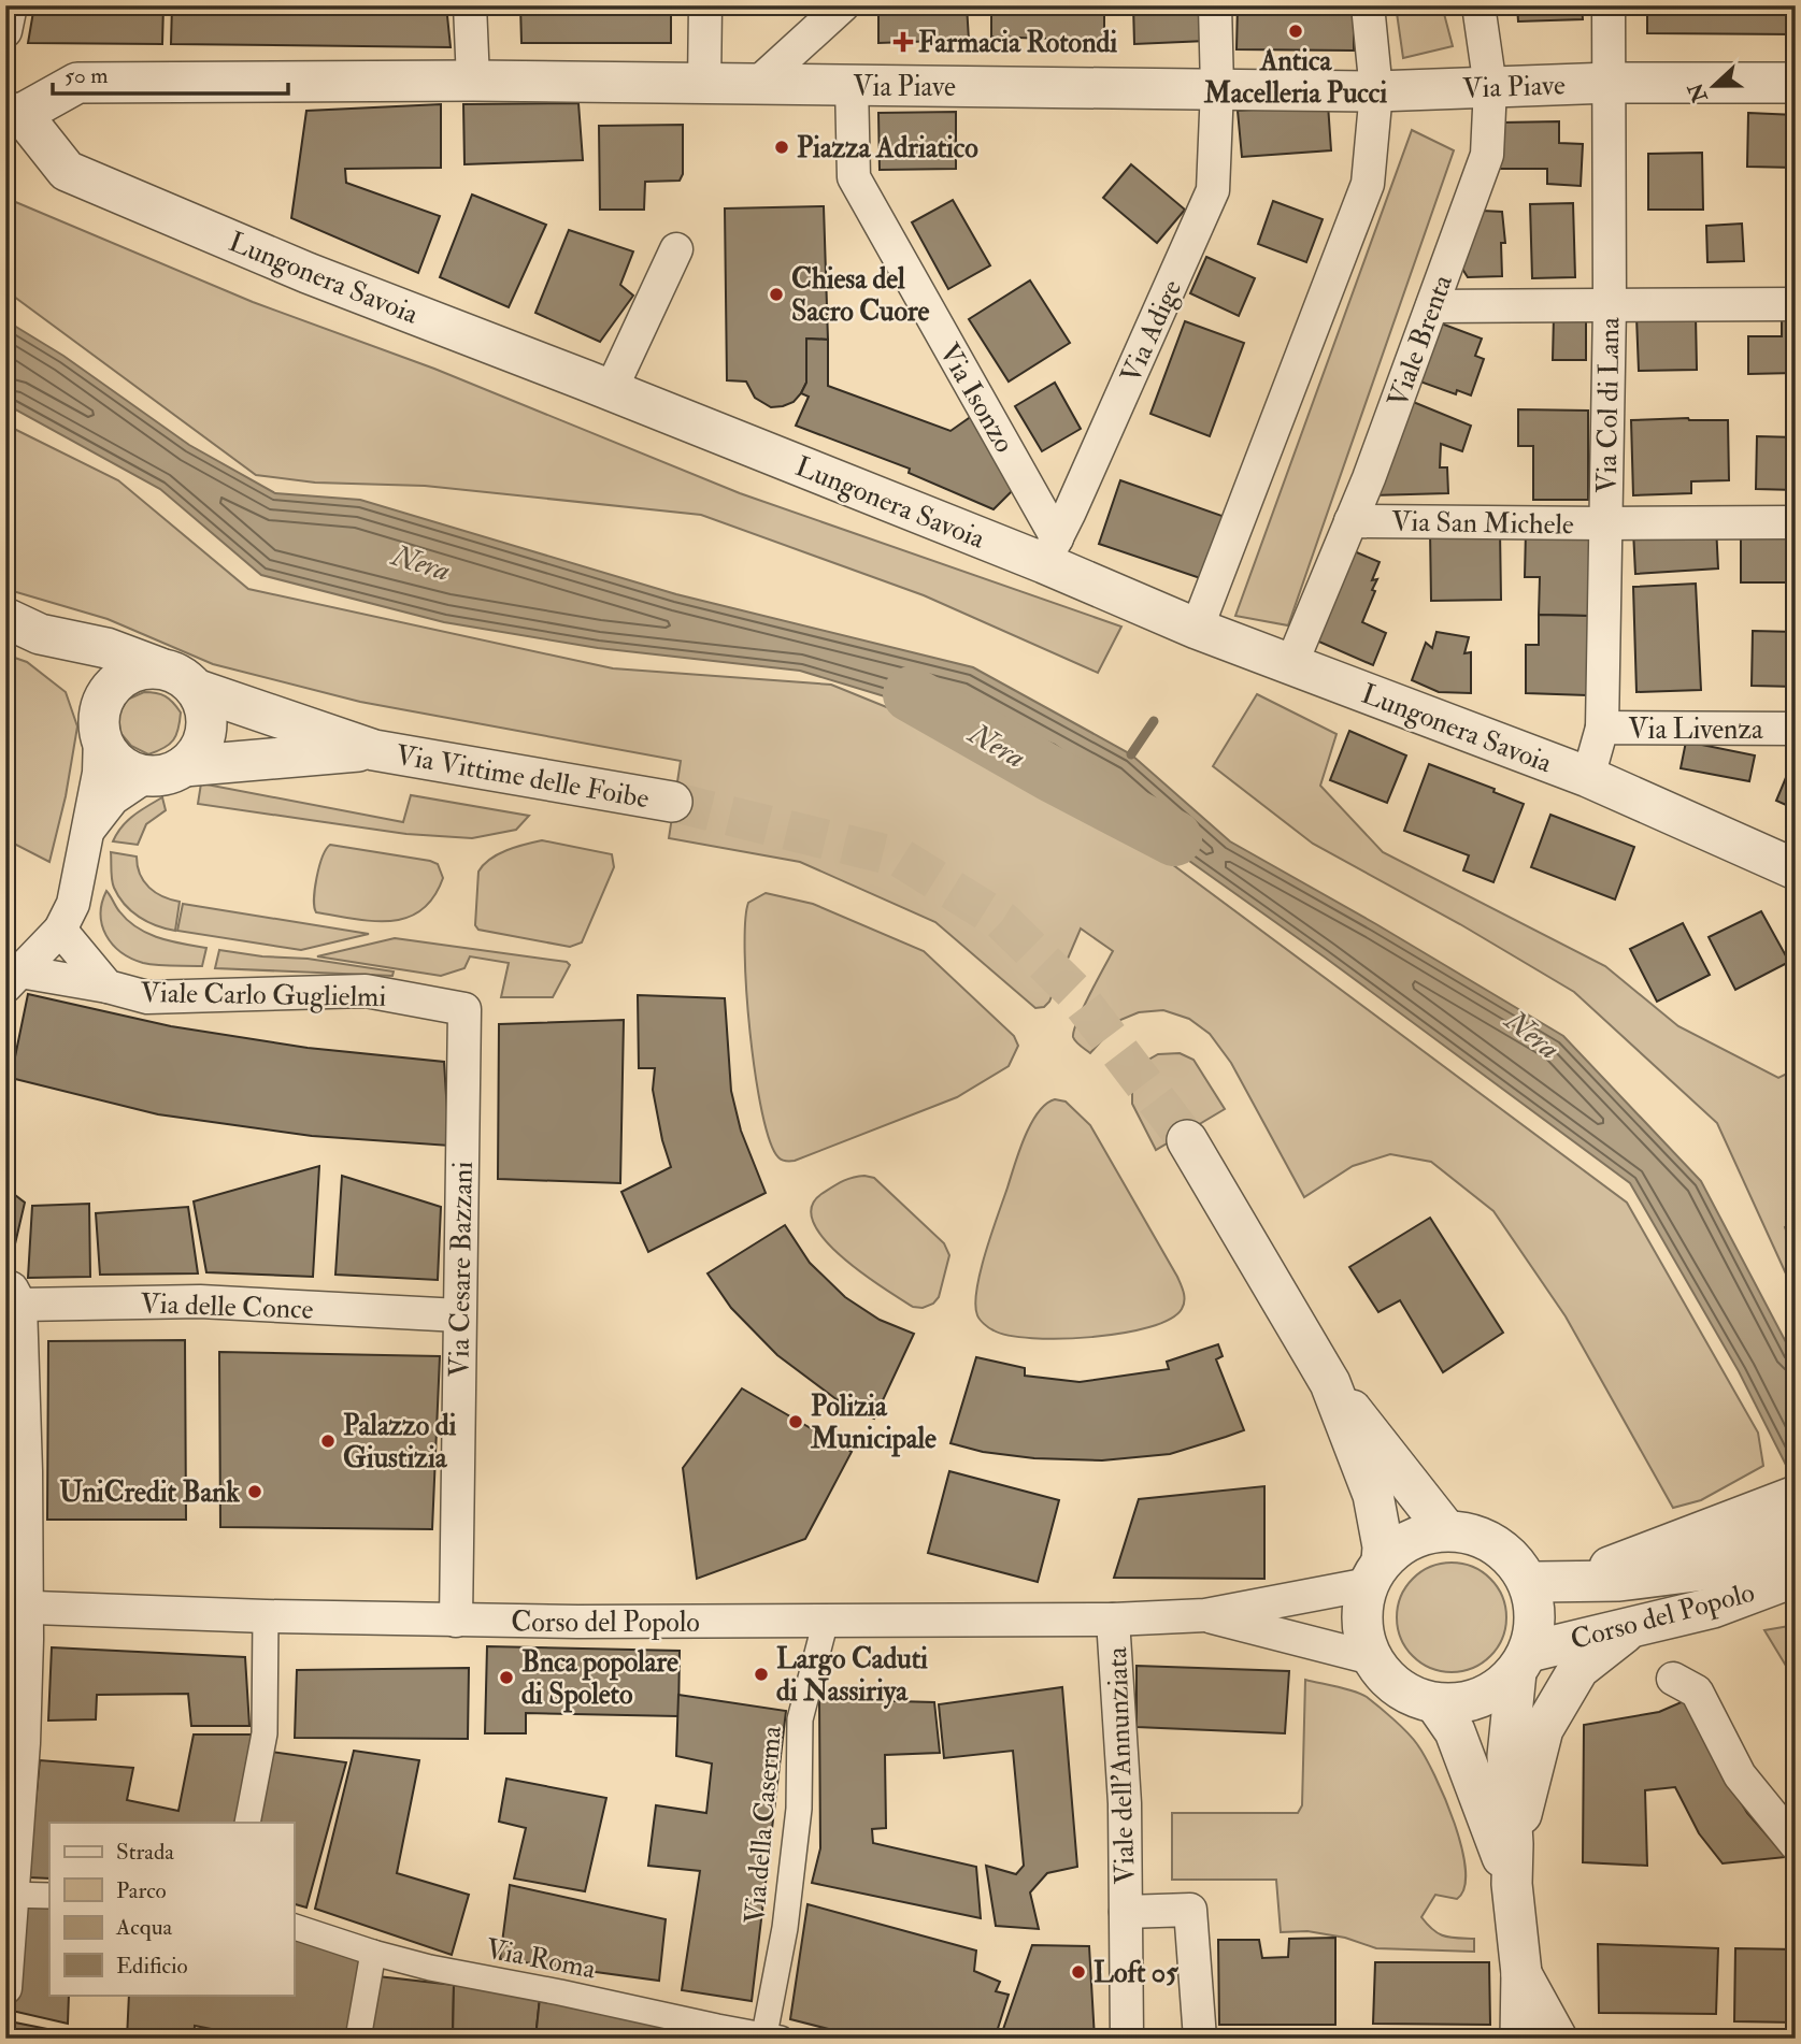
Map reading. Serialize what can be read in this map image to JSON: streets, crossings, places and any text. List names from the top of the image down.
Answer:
{
  "streets": {
    "street": [
      "Via Piave",
      "Lungonera Savoia",
      "Via Adige",
      "Viale Brenta",
      "Via Isonzo",
      "Via Col di Lana",
      "Via San Michele",
      "Via Livenza",
      "Via Vittime delle Foibe",
      "Viale Carlo Guglielmi",
      "Via Cesare Bazzani",
      "Via delle Conce",
      "Corso del Popolo",
      "Viale dell'Annunziata",
      "Via della Caserma",
      "Via Roma"
    ]
  },
  "crossings": [
    ["Via Piave", "Lungonera Savoia"],
    ["Via Piave", "Via Adige"],
    ["Via Piave", "Viale Brenta"],
    ["Via Piave", "Via Isonzo"],
    ["Via Piave", "Via Col di Lana"],
    ["Lungonera Savoia", "Via Adige"],
    ["Lungonera Savoia", "Viale Brenta"],
    ["Lungonera Savoia", "Via Isonzo"],
    ["Lungonera Savoia", "Via Livenza"],
    ["Via Adige", "Via Isonzo"],
    ["Viale Brenta", "Via San Michele"],
    ["Via Col di Lana", "Via San Michele"],
    ["Via Col di Lana", "Via Livenza"],
    ["Viale Carlo Guglielmi", "Via Cesare Bazzani"],
    ["Via Cesare Bazzani", "Via delle Conce"],
    ["Via Cesare Bazzani", "Corso del Popolo"],
    ["Corso del Popolo", "Viale dell'Annunziata"],
    ["Corso del Popolo", "Via della Caserma"],
    ["Via della Caserma", "Via Roma"]
  ],
  "water": ["Nera"],
  "places": {
    "other": [
      "Antica Macelleria Pucci",
      "Piazza Adriatico",
      "Chiesa del Sacro Cuore",
      "Polizia Municipale",
      "Palazzo di Giustizia",
      "UniCredit Bank",
      "Largo Caduti di Nassiriya",
      "Bnca popolare di Spoleto",
      "Loft 05"
    ],
    "health": ["Farmacia Rotondi"]
  },
  "legend": [
    "Strada",
    "Parco",
    "Acqua",
    "Edificio"
  ],
  "scale_bar": "50 m",
  "north": "left"
}
